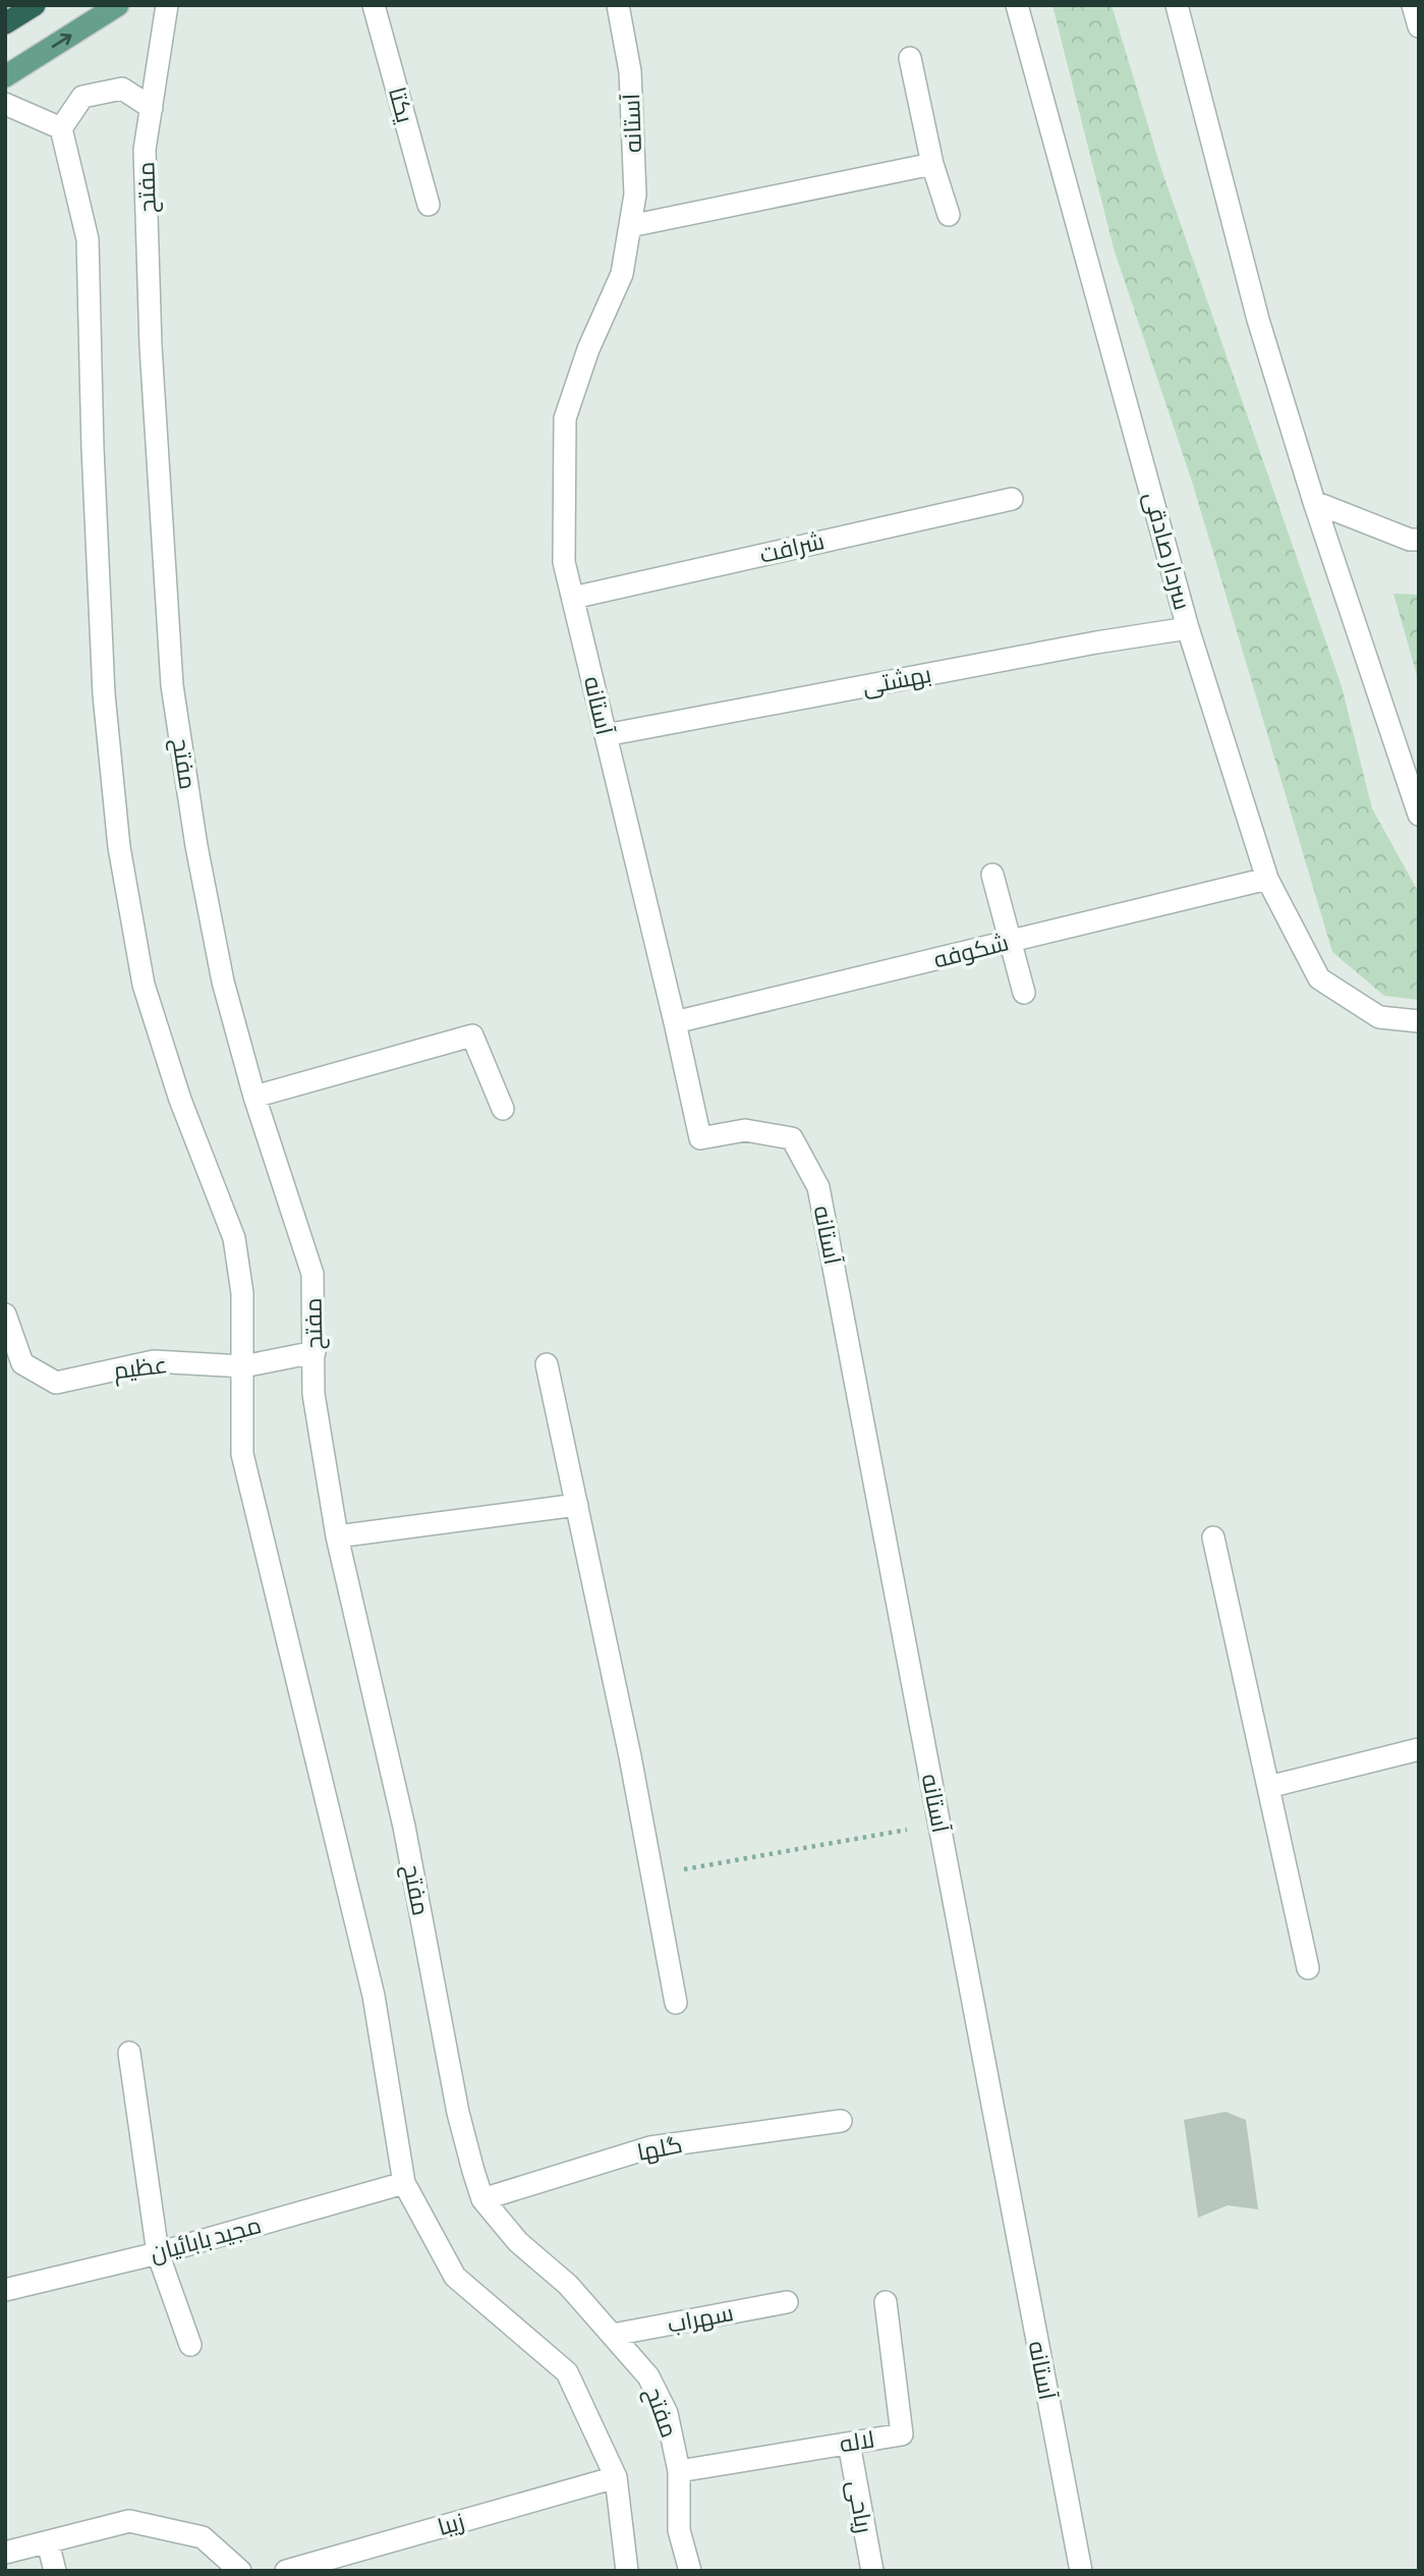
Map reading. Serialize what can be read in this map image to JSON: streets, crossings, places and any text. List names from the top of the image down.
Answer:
{
  "streets": {
    "street": [
      "یکتا",
      "آستانه",
      "مفتح",
      "شرافت",
      "سردار صادقی",
      "بهشتی",
      "شکوفه",
      "عظیم",
      "گلها",
      "مجید بابائیان",
      "سهراب",
      "لاله",
      "ریاحی",
      "زیبا"
    ]
  },
  "crossings": [
    ["آستانه", "شرافت"],
    ["آستانه", "بهشتی"],
    ["آستانه", "شکوفه"],
    ["مفتح", "عظیم"],
    ["مفتح", "گلها"],
    ["مفتح", "سهراب"],
    ["مفتح", "لاله"],
    ["سردار صادقی", "بهشتی"],
    ["سردار صادقی", "شکوفه"],
    ["لاله", "ریاحی"]
  ]
}
